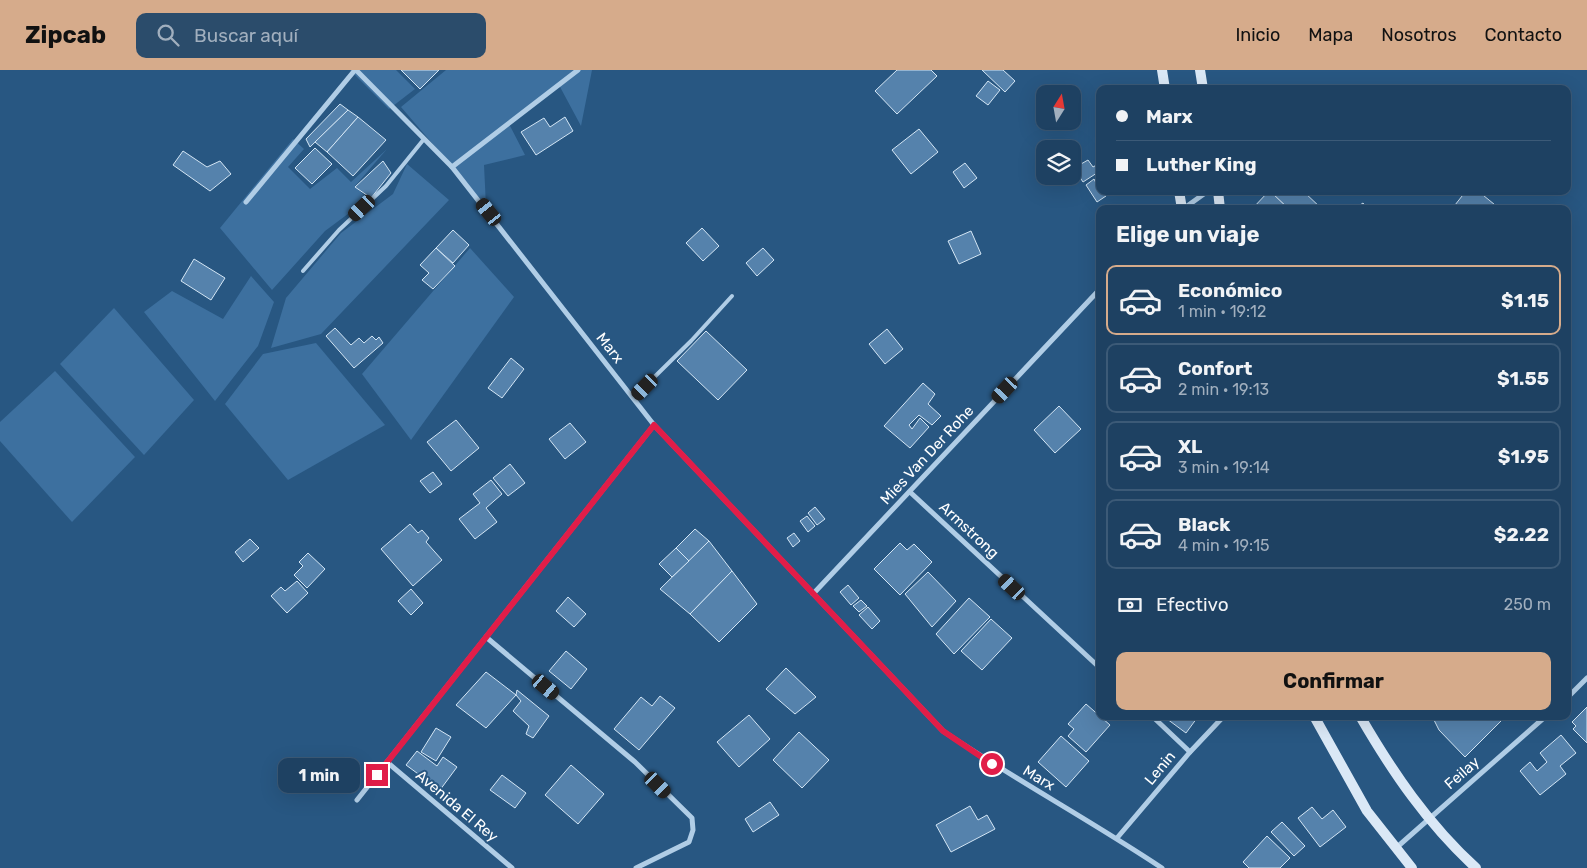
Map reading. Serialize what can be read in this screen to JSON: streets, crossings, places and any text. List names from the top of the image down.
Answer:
{
  "streets": {
    "street": [
      "Marx",
      "Mies Van Der Rohe",
      "Armstrong",
      "Lenin",
      "Feilay",
      "Avenida El Rey"
    ]
  },
  "crossings": [
    ["Marx", "Mies Van Der Rohe"],
    ["Marx", "Lenin"],
    ["Mies Van Der Rohe", "Armstrong"]
  ],
  "north": "top",
  "page": {
    "header": "Zipcab",
    "search": "Buscar aquí",
    "nav": [
      "Inicio",
      "Mapa",
      "Nosotros",
      "Contacto"
    ],
    "banner": ["Marx", "Luther King"],
    "heading": "Elige un viaje",
    "list": [
      {
        "name": "Económico",
        "note": "1 min · 19:12",
        "value": "$1.15"
      },
      {
        "name": "Confort",
        "note": "2 min · 19:13",
        "value": "$1.55"
      },
      {
        "name": "XL",
        "note": "3 min · 19:14",
        "value": "$1.95"
      },
      {
        "name": "Black",
        "note": "4 min · 19:15",
        "value": "$2.22"
      }
    ],
    "pay": ["Efectivo", "250 m"],
    "buttons": "Confirmar",
    "bubble": "1 min"
  }
}
